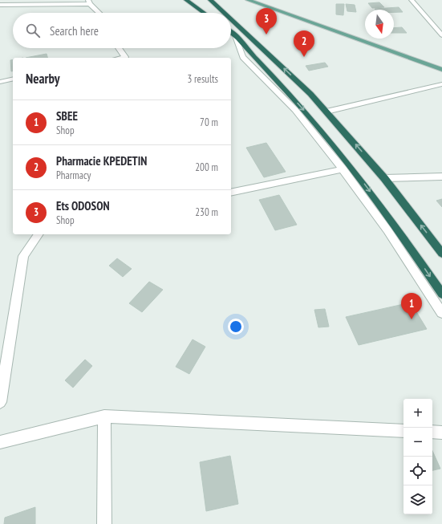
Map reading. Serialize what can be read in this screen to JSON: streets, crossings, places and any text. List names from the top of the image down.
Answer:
{
  "north": "bottom",
  "page": {
    "pins": ["3", "2", "1"],
    "search": "Search here",
    "heading": ["Nearby", "3 results"],
    "list": [
      {
        "mark": "1",
        "name": "SBEE",
        "note": "Shop",
        "value": "70 m"
      },
      {
        "mark": "2",
        "name": "Pharmacie KPEDETIN",
        "note": "Pharmacy",
        "value": "200 m"
      },
      {
        "mark": "3",
        "name": "Ets ODOSON",
        "note": "Shop",
        "value": "230 m"
      }
    ],
    "map_buttons": ["+", "−"]
  }
}
